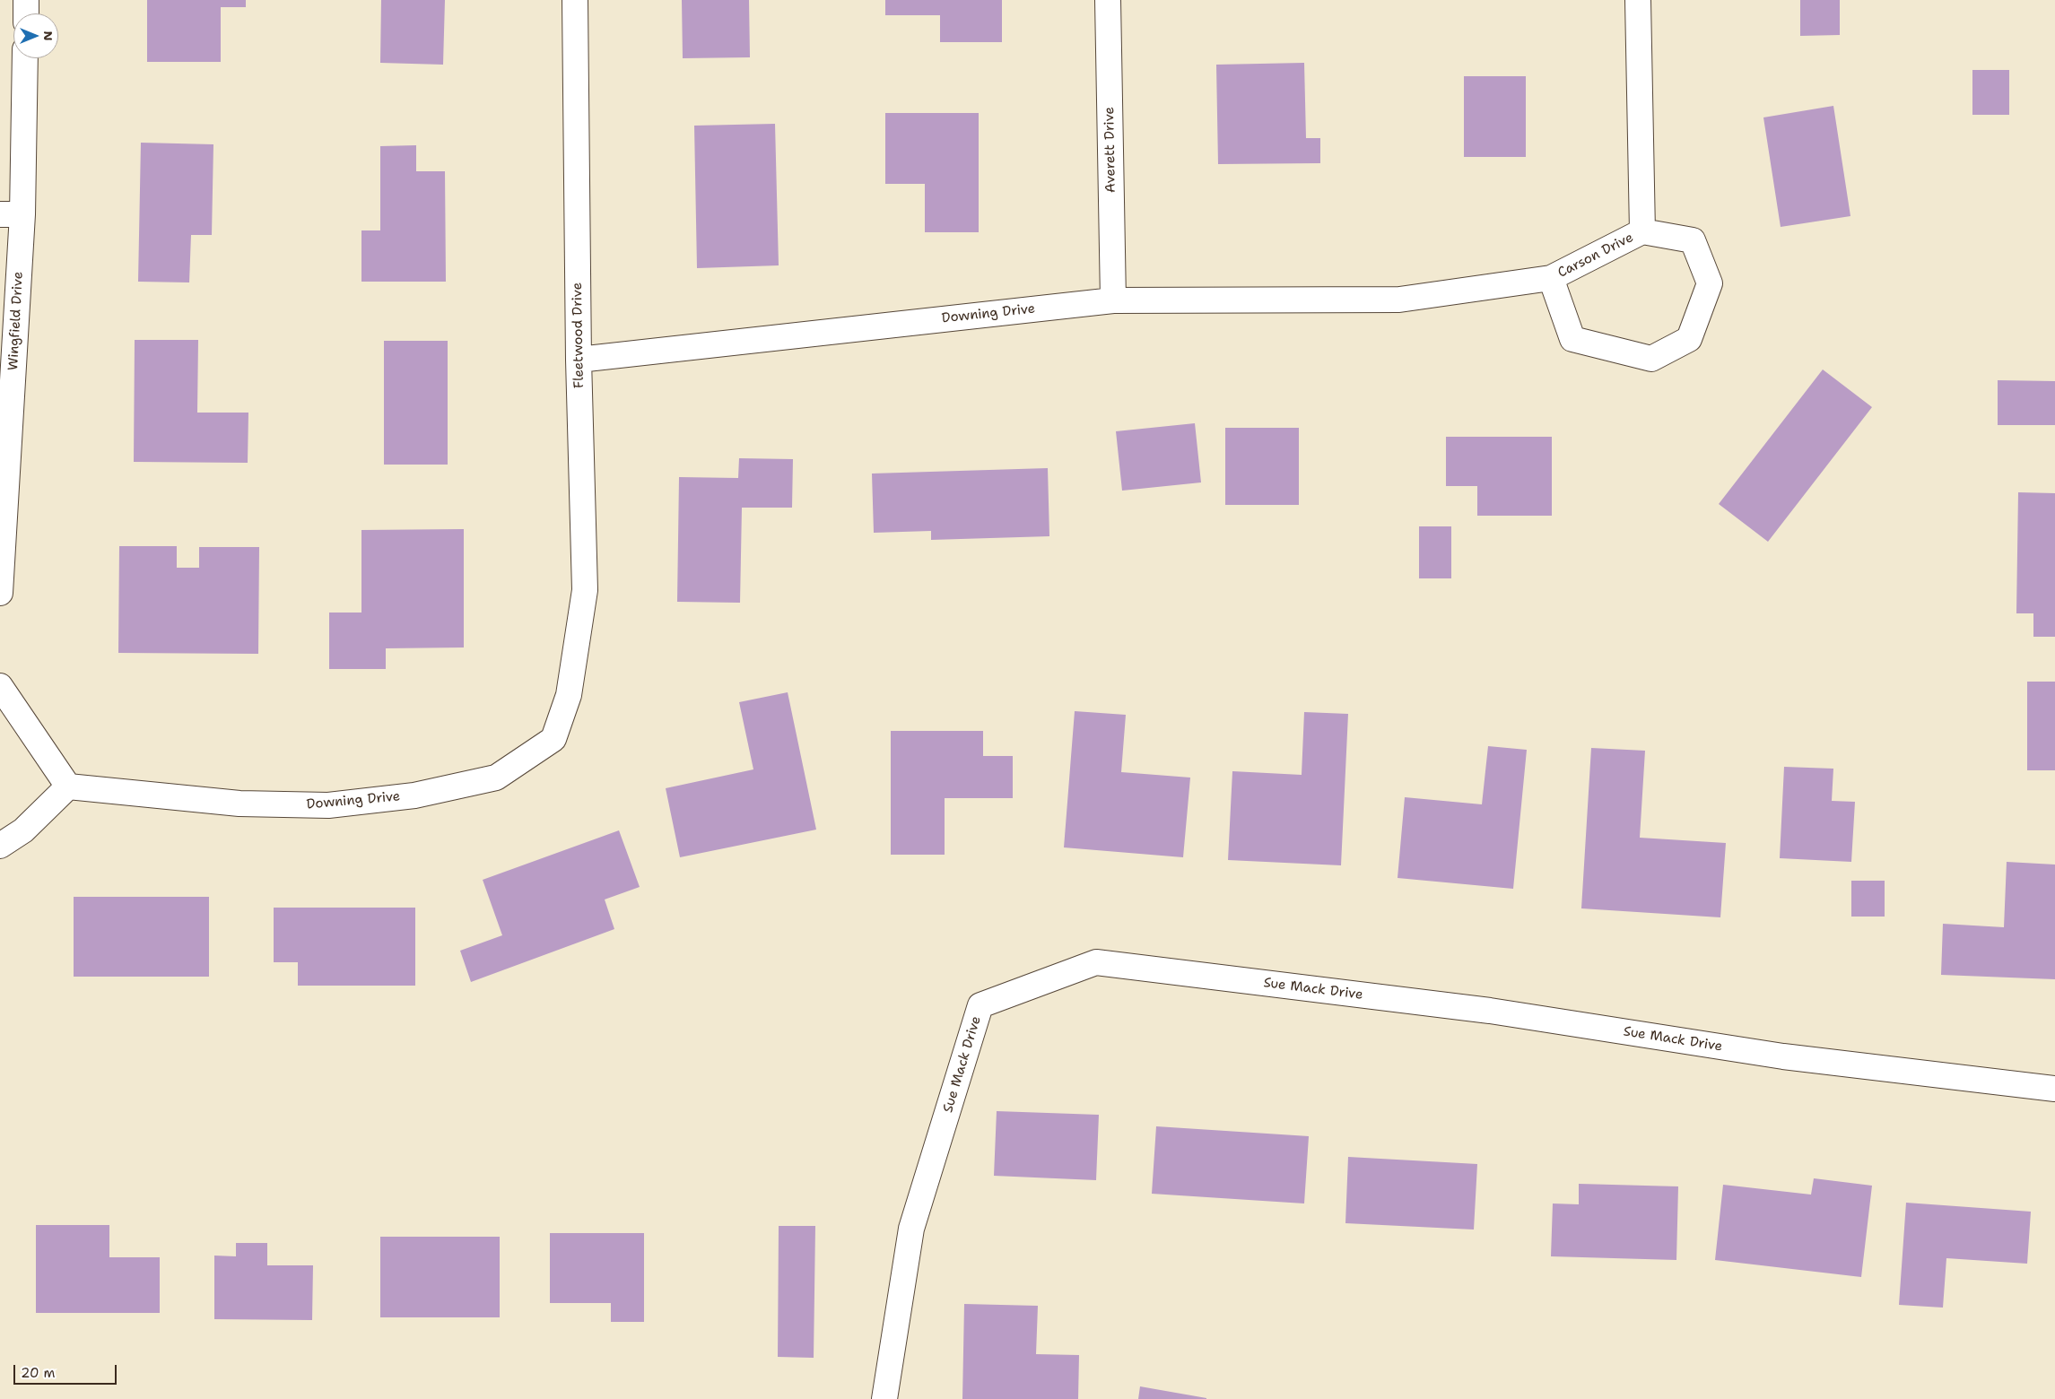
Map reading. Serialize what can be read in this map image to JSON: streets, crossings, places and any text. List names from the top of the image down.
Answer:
{
  "streets": {
    "street": [
      "Averett Drive",
      "Carson Drive",
      "Downing Drive",
      "Wingfield Drive",
      "Fleetwood Drive",
      "Sue Mack Drive"
    ]
  },
  "crossings": [
    ["Averett Drive", "Downing Drive"],
    ["Carson Drive", "Downing Drive"],
    ["Downing Drive", "Fleetwood Drive"]
  ],
  "scale_bar": "20 m",
  "north": "right"
}
